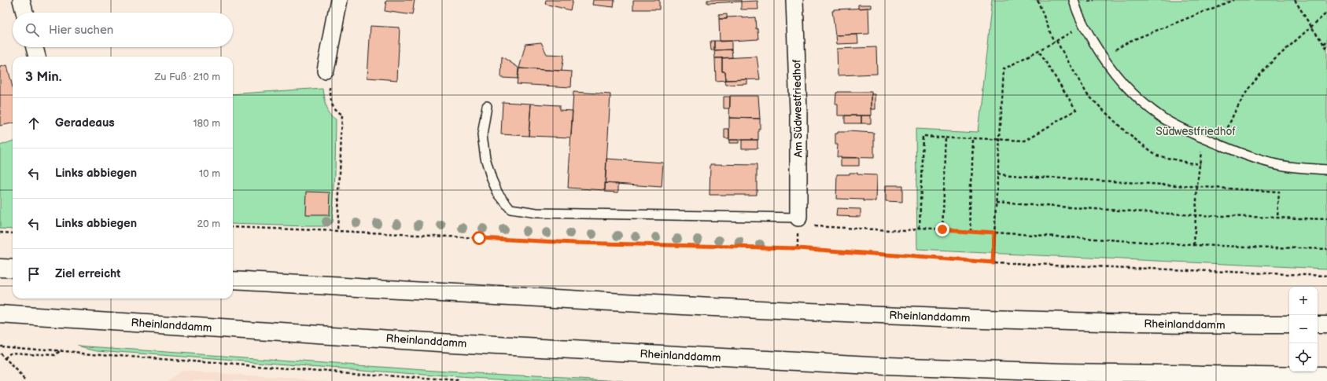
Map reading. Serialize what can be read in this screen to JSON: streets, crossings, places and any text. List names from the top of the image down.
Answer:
{
  "streets": {
    "main road": ["Rheinlanddamm"],
    "street": ["Am Südwestfriedhof"]
  },
  "parks": ["Südwestfriedhof"],
  "page": {
    "search": "Hier suchen",
    "heading": ["3 Min.", "Zu Fuß · 210 m"],
    "list": [
      ["Geradeaus", "180 m"],
      ["Links abbiegen", "10 m"],
      ["Links abbiegen", "20 m"],
      "Ziel erreicht"
    ],
    "map_buttons": ["+", "−"]
  }
}
